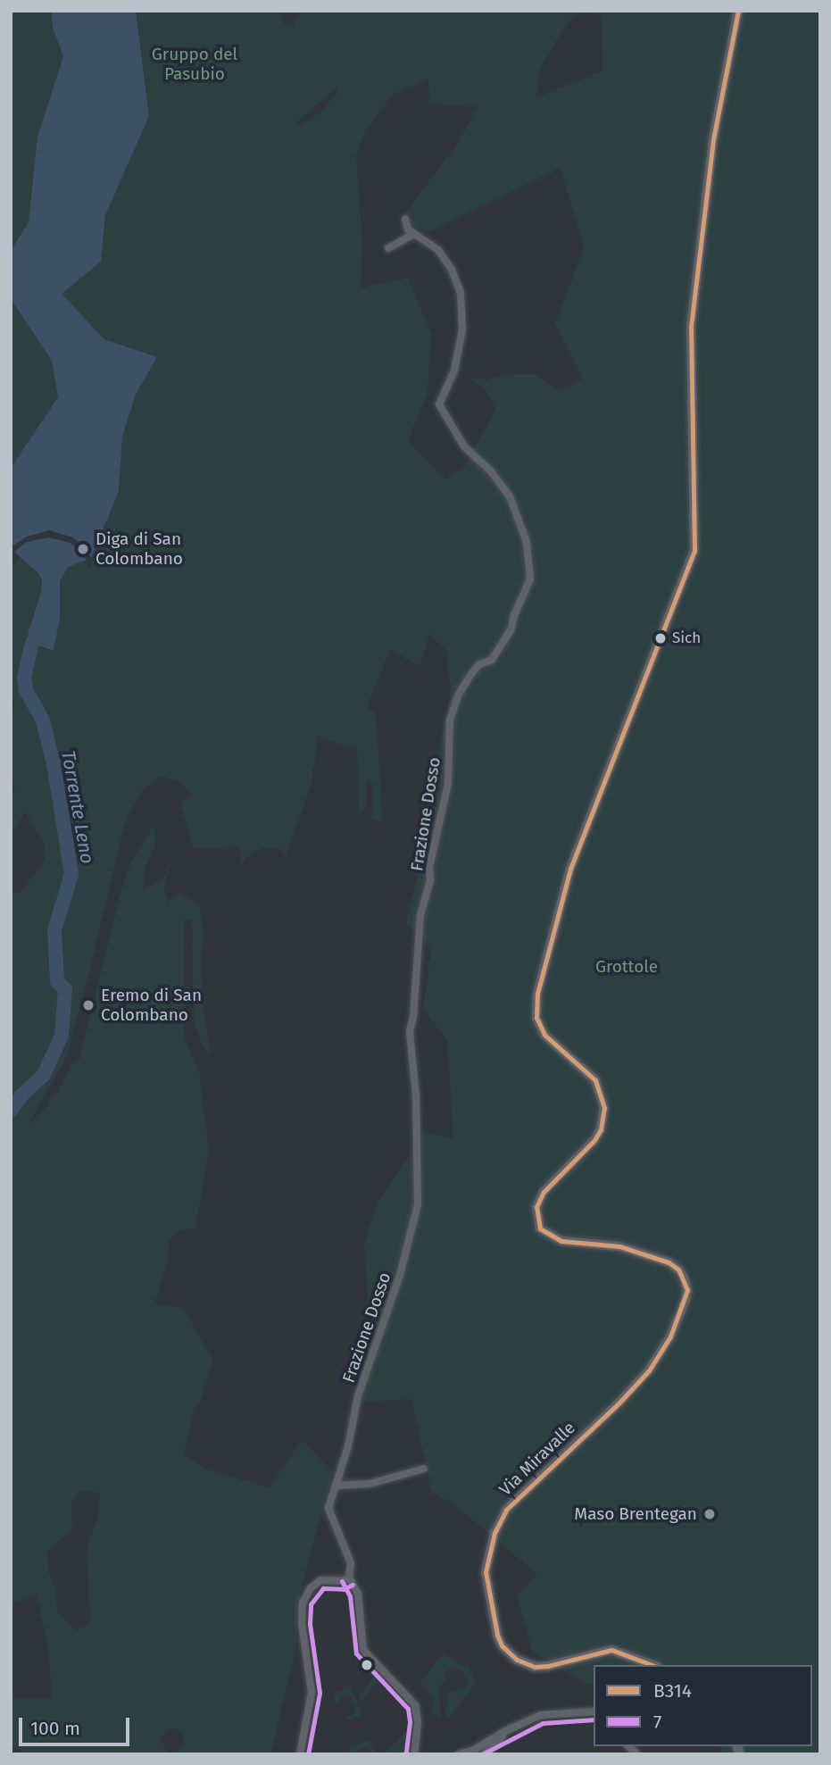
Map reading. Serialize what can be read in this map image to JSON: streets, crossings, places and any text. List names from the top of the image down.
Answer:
{
  "streets": {
    "street": ["Frazione Dosso", "Via Miravalle"]
  },
  "water": ["Torrente Leno"],
  "parks": ["Gruppo del Pasubio", "Grottole"],
  "places": [
    "Diga di San Colombano",
    "Sich",
    "Eremo di San Colombano",
    "Maso Brentegan"
  ],
  "lines": ["transit line B314", "transit line 7"],
  "legend": ["B314", "7"],
  "scale_bar": "100 m"
}
